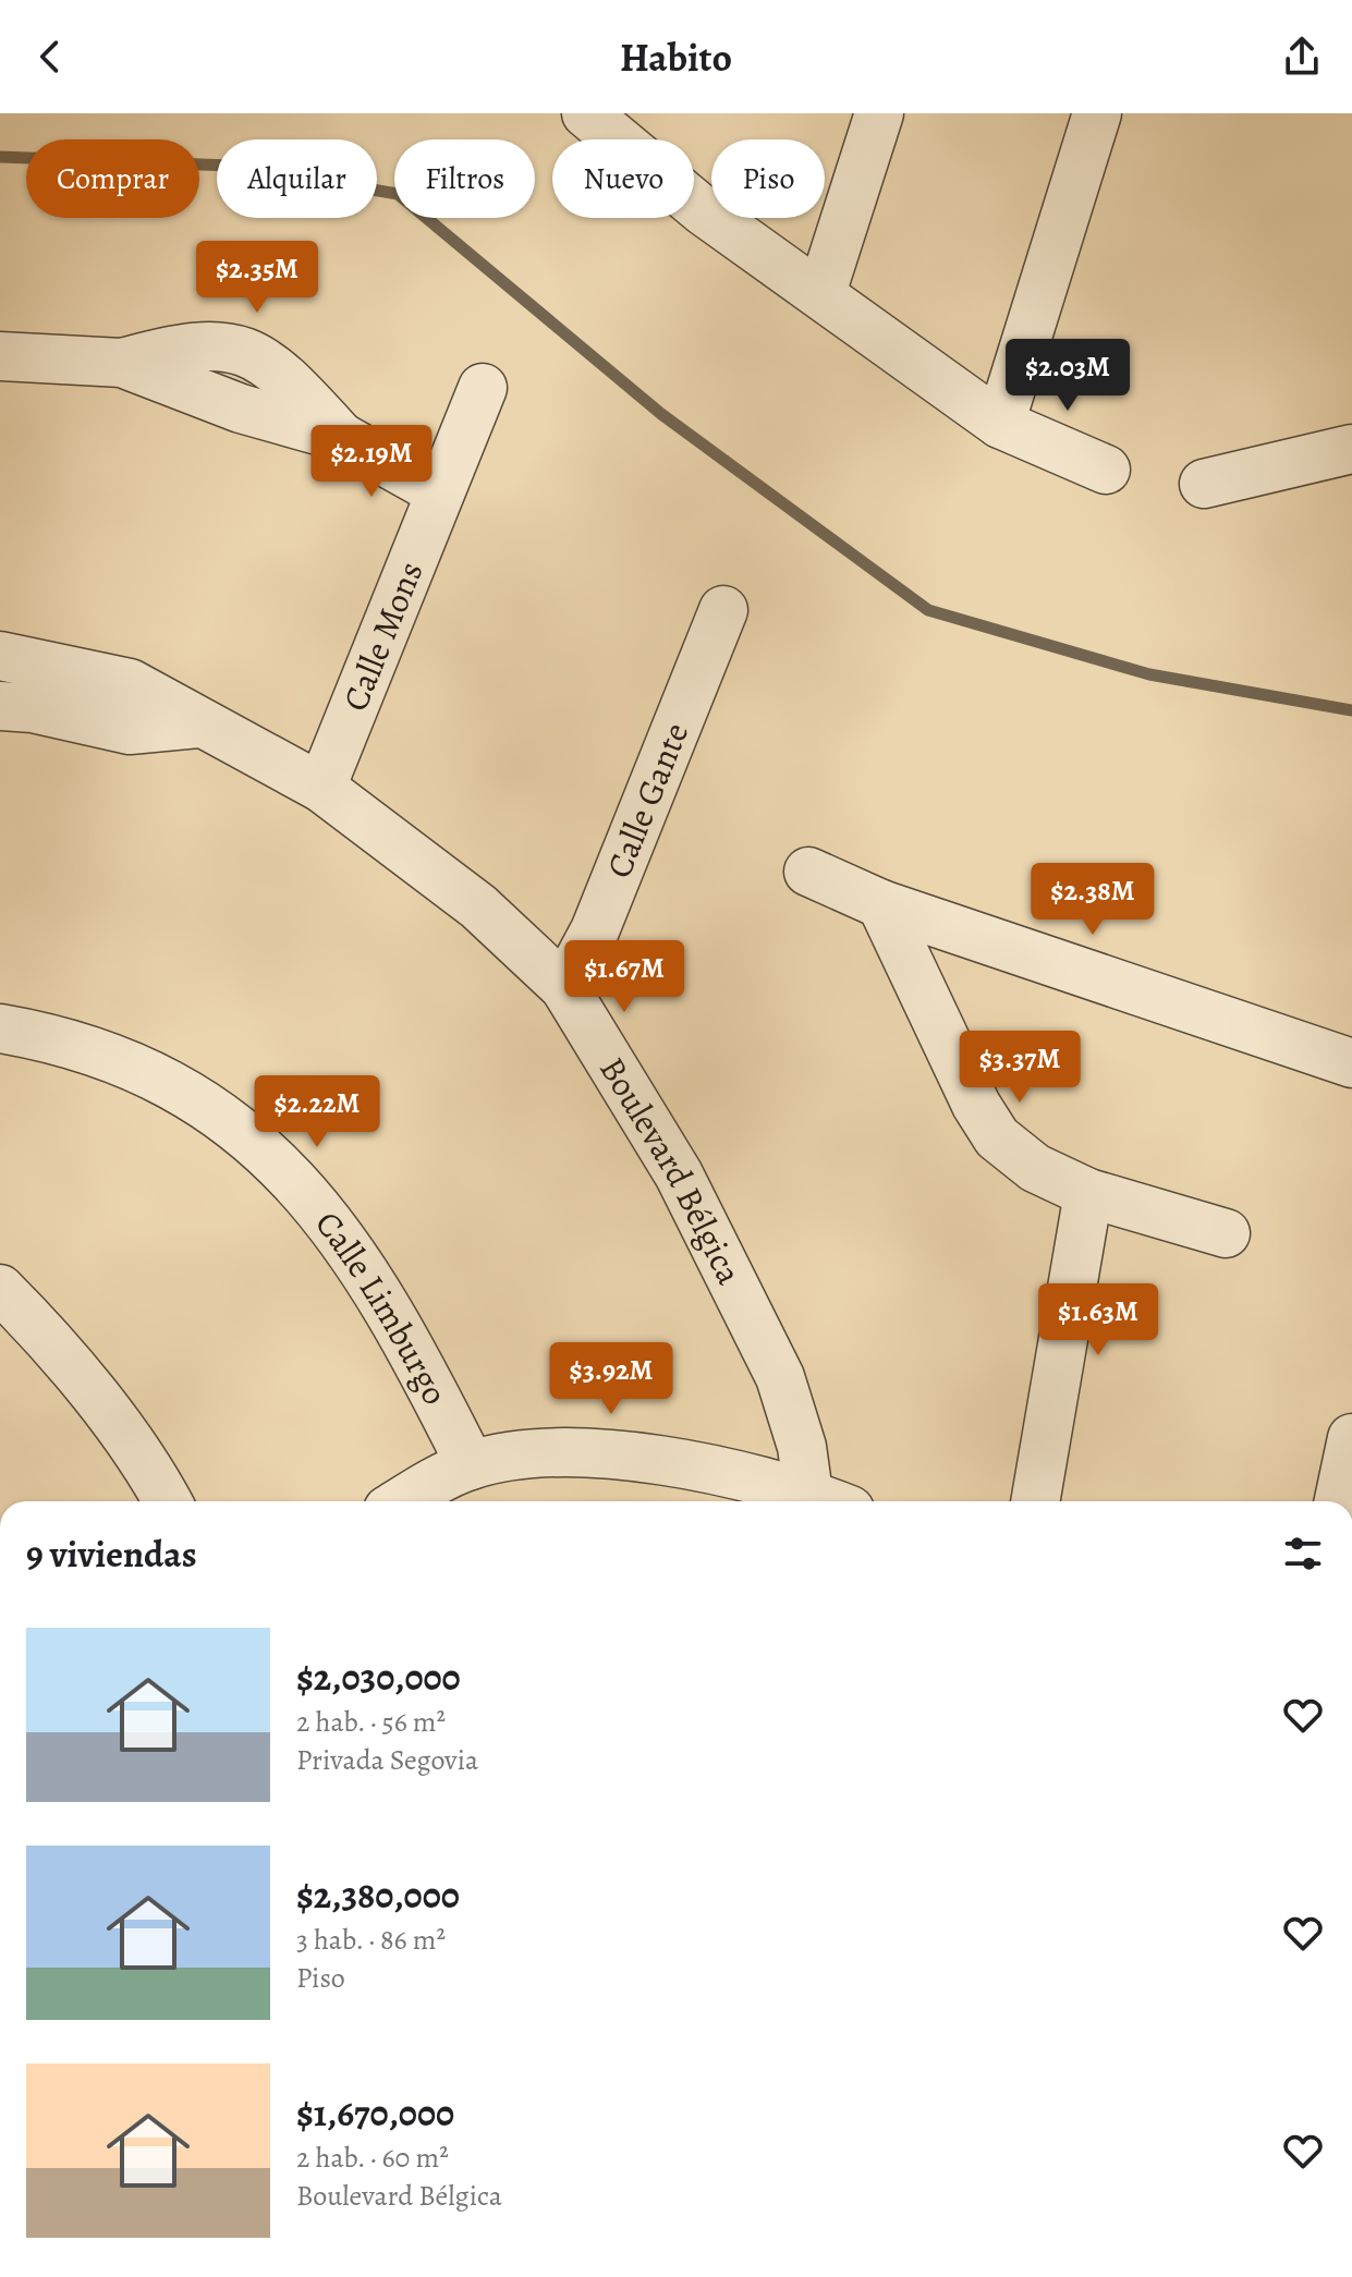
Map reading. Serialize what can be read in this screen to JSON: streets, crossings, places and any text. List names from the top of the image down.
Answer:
{
  "streets": {
    "street": [
      "Calle Mons",
      "Calle Gante",
      "Boulevard Bélgica",
      "Calle Limburgo"
    ]
  },
  "crossings": [
    ["Calle Mons", "Boulevard Bélgica"],
    ["Calle Gante", "Boulevard Bélgica"]
  ],
  "page": {
    "header": "Habito",
    "chip": [
      "Comprar",
      "Alquilar",
      "Filtros",
      "Nuevo",
      "Piso"
    ],
    "price": [
      "$2.35M",
      "$2.03M",
      "$2.19M",
      "$2.38M",
      "$1.67M",
      "$3.37M",
      "$2.22M",
      "$1.63M",
      "$3.92M"
    ],
    "heading": "9 viviendas",
    "list": [
      {
        "name": "$2,030,000",
        "note": "2 hab. · 56 m² · Privada Segovia"
      },
      {
        "name": "$2,380,000",
        "note": "3 hab. · 86 m² · Piso"
      },
      {
        "name": "$1,670,000",
        "note": "2 hab. · 60 m² · Boulevard Bélgica"
      }
    ]
  }
}
